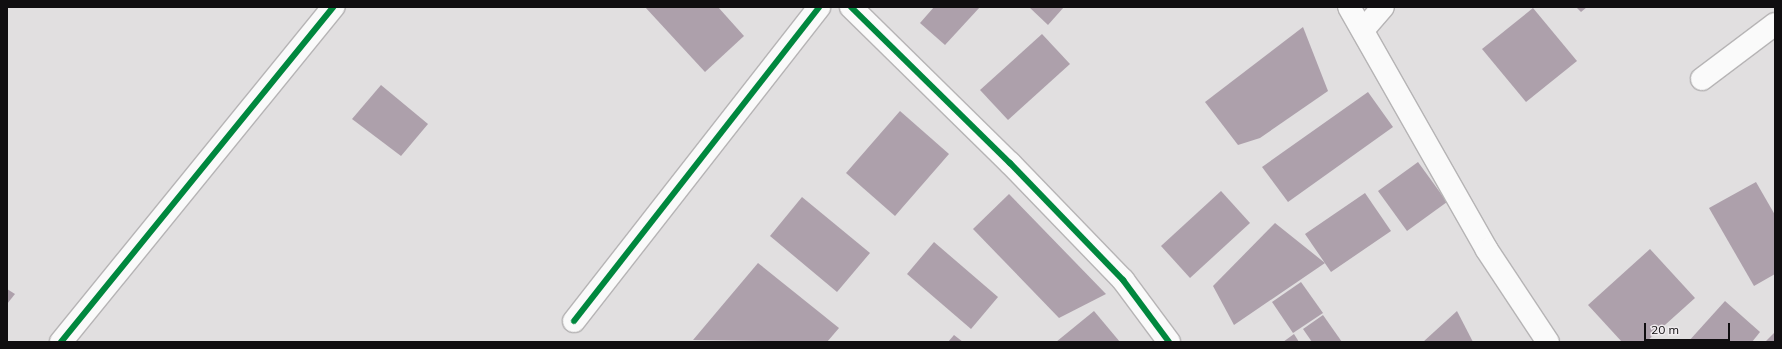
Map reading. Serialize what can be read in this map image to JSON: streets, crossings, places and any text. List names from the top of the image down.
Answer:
{
  "scale_bar": "20 m"
}
